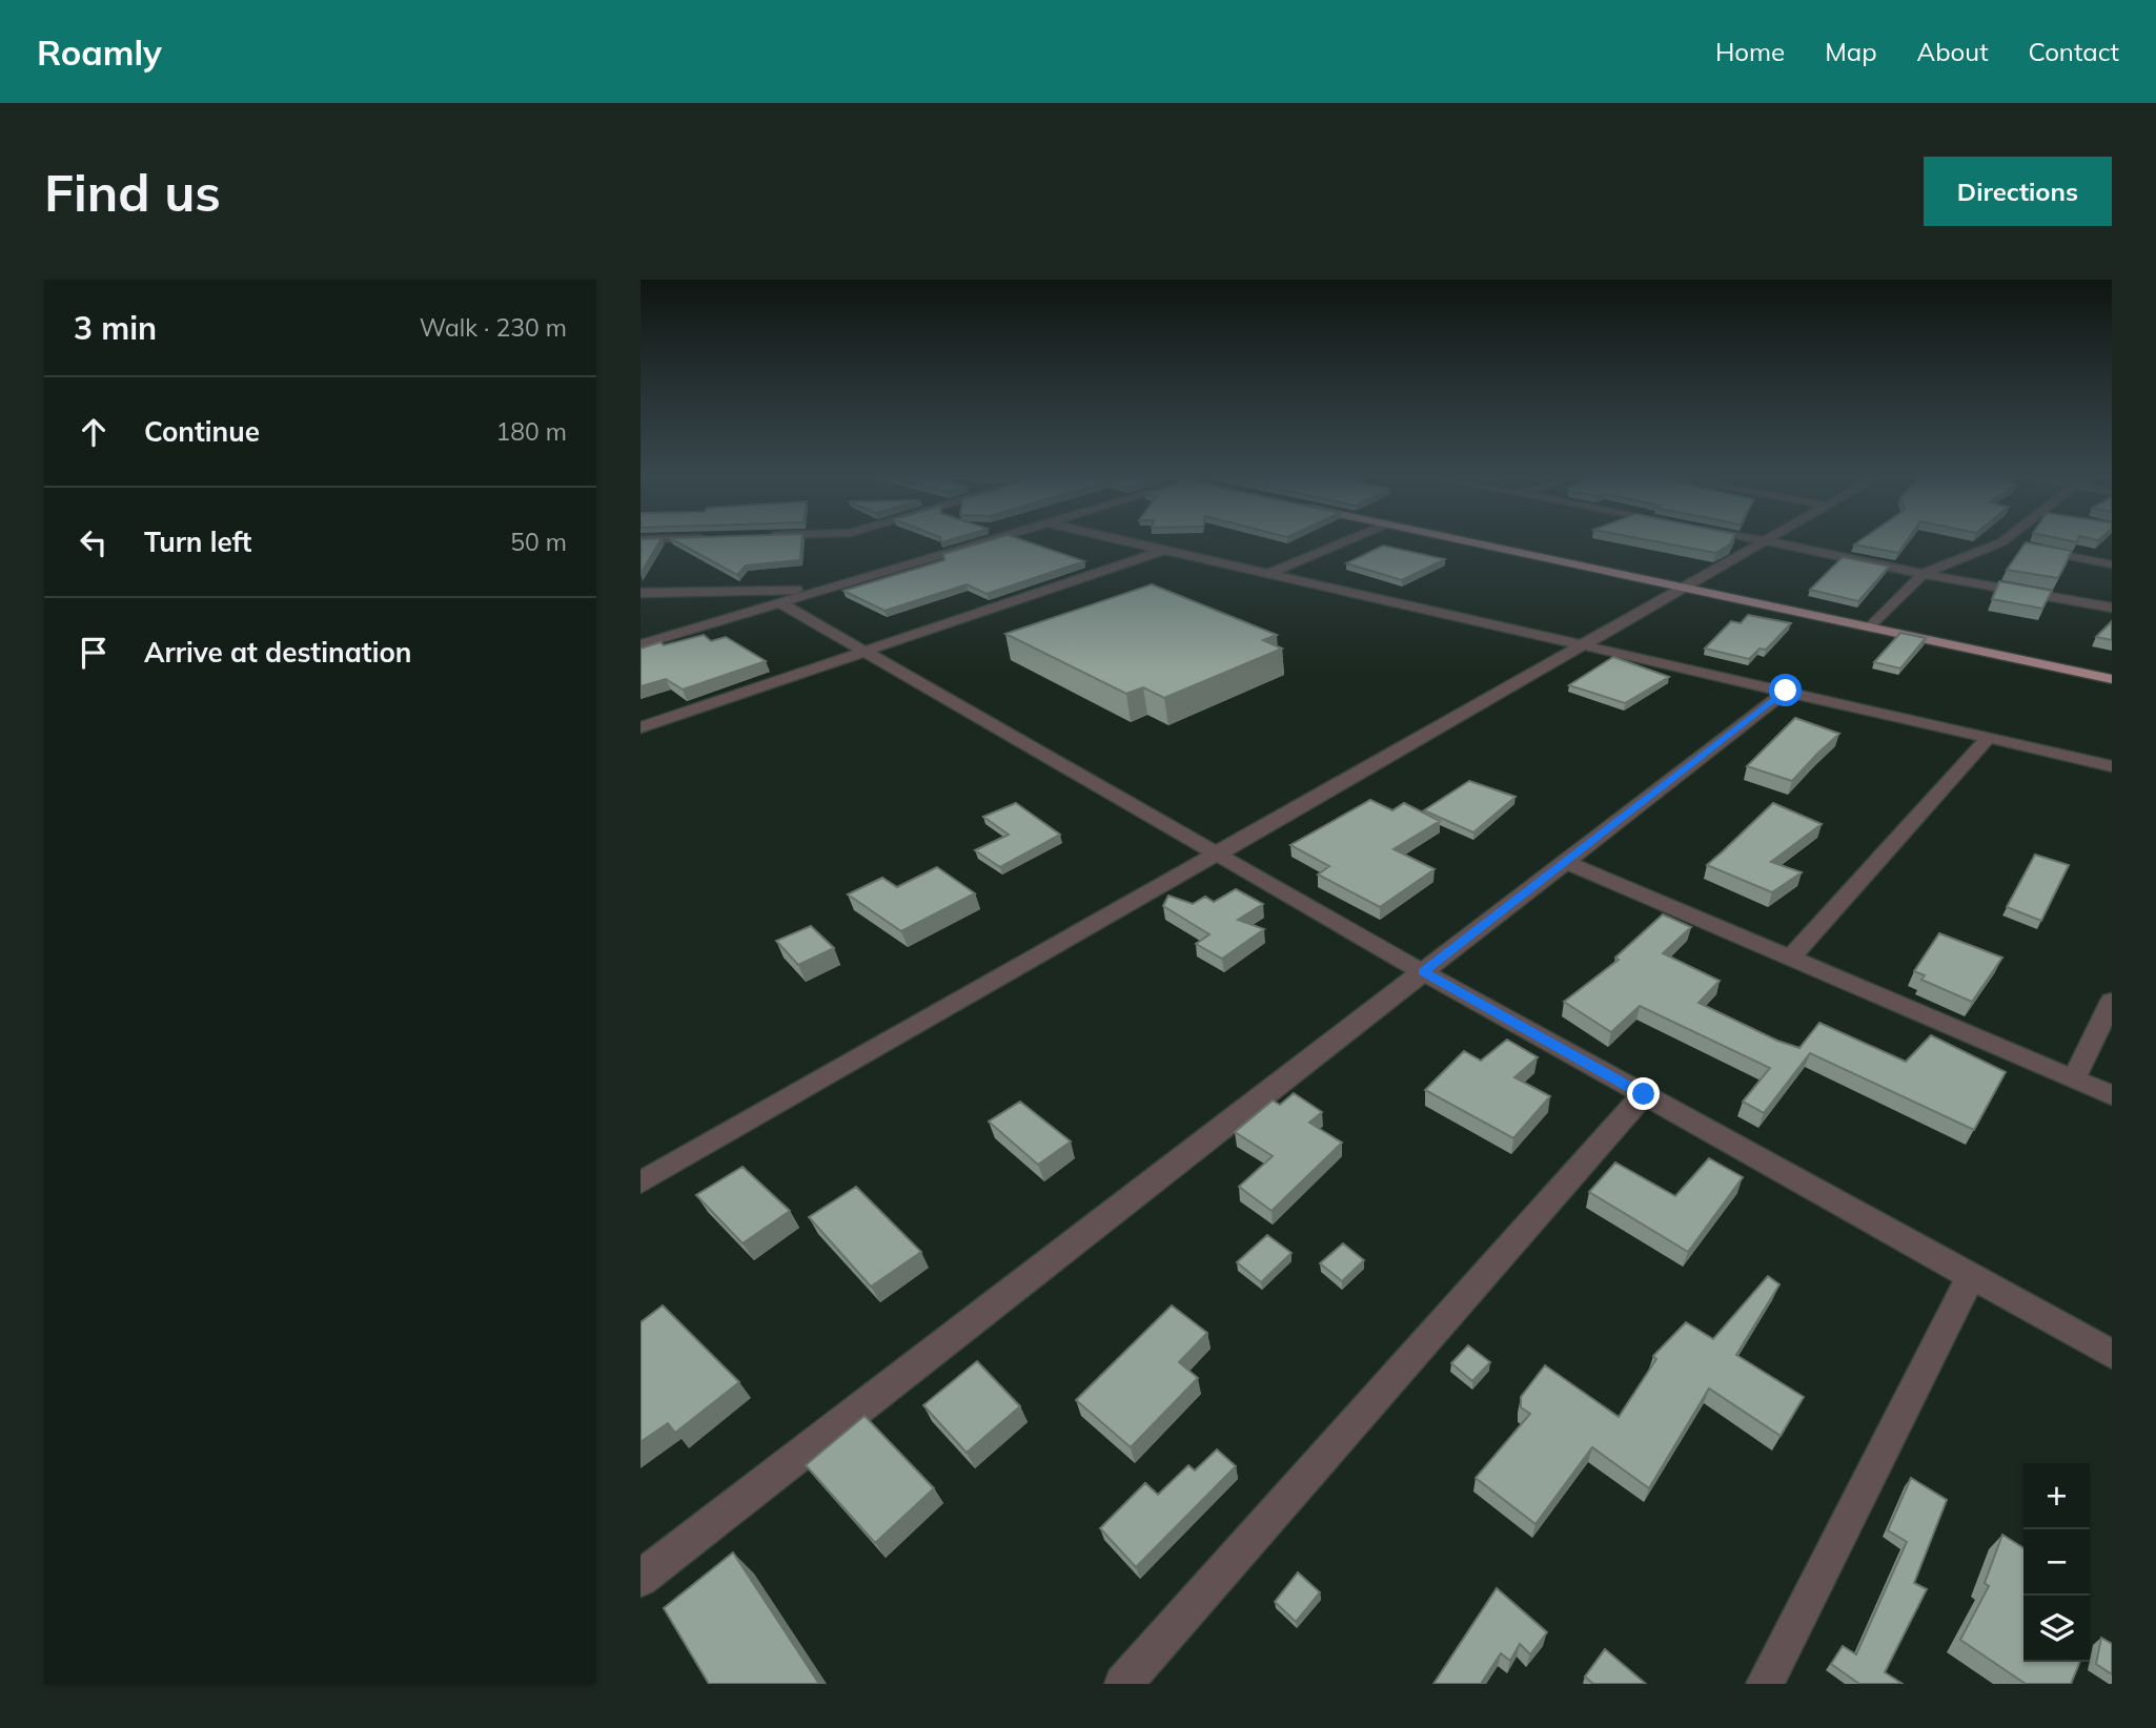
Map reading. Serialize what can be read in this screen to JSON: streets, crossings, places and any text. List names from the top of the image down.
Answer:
{
  "page": {
    "header": "Roamly",
    "nav": [
      "Home",
      "Map",
      "About",
      "Contact"
    ],
    "buttons": "Directions",
    "title": "Find us",
    "heading": ["3 min", "Walk · 230 m"],
    "list": [
      ["Continue", "180 m"],
      ["Turn left", "50 m"],
      "Arrive at destination"
    ],
    "map_buttons": ["+", "−"]
  }
}
